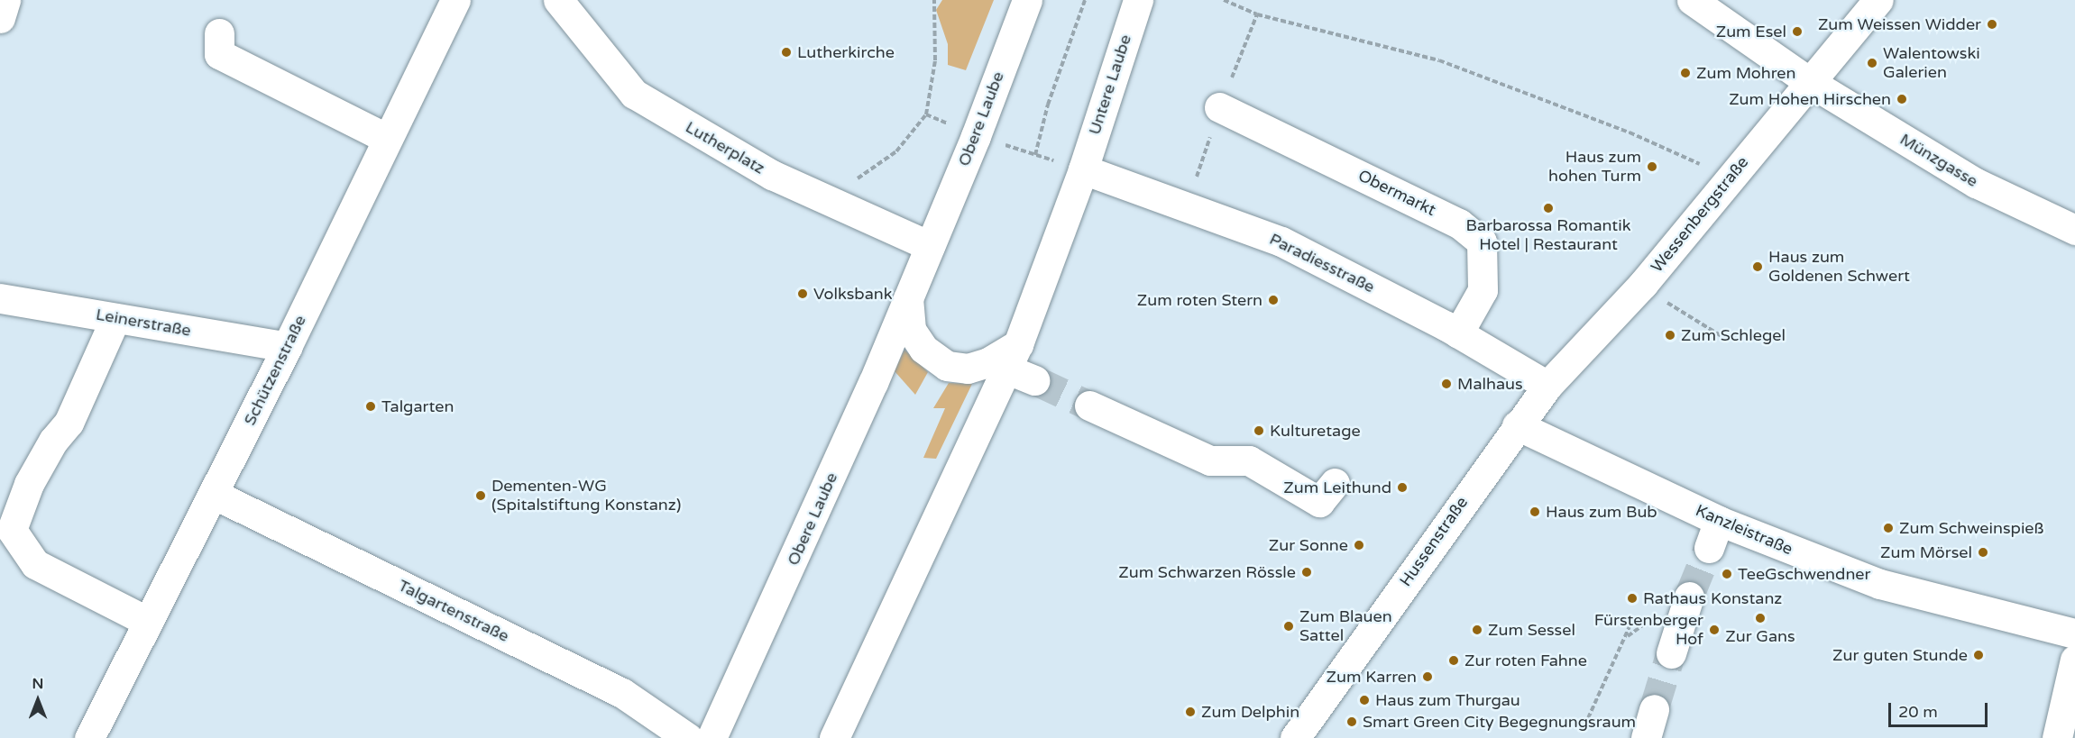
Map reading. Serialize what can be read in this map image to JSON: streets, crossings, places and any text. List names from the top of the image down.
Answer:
{
  "streets": {
    "street": [
      "Untere Laube",
      "Obere Laube",
      "Lutherplatz",
      "Münzgasse",
      "Obermarkt",
      "Wessenbergstraße",
      "Paradiesstraße",
      "Leinerstraße",
      "Schützenstraße",
      "Kanzleistraße",
      "Hussenstraße",
      "Talgartenstraße"
    ]
  },
  "crossings": [
    ["Untere Laube", "Paradiesstraße"],
    ["Obere Laube", "Lutherplatz"],
    ["Münzgasse", "Wessenbergstraße"],
    ["Obermarkt", "Paradiesstraße"],
    ["Wessenbergstraße", "Paradiesstraße"],
    ["Wessenbergstraße", "Kanzleistraße"],
    ["Wessenbergstraße", "Hussenstraße"],
    ["Leinerstraße", "Schützenstraße"],
    ["Schützenstraße", "Talgartenstraße"],
    ["Kanzleistraße", "Hussenstraße"]
  ],
  "places": [
    "Zum Weissen Widder",
    "Zum Esel",
    "Lutherkirche",
    "Walentowski Galerien",
    "Zum Mohren",
    "Zum Hohen Hirschen",
    "Haus zum hohen Turm",
    "Barbarossa Romantik Hotel | Restaurant",
    "Haus zum Goldenen Schwert",
    "Volksbank",
    "Zum roten Stern",
    "Zum Schlegel",
    "Malhaus",
    "Talgarten",
    "Kulturetage",
    "Zum Leithund",
    "Dementen-WG (Spitalstiftung Konstanz)",
    "Haus zum Bub",
    "Zum Schweinspieß",
    "Zur Sonne",
    "Zum Mörsel",
    "Zum Schwarzen Rössle",
    "TeeGschwendner",
    "Rathaus Konstanz",
    "Zur Gans",
    "Zum Blauen Sattel",
    "Zum Sessel",
    "Fürstenberger Hof",
    "Zur guten Stunde",
    "Zur roten Fahne",
    "Zum Karren",
    "Haus zum Thurgau",
    "Zum Delphin",
    "Smart Green City Begegnungsraum"
  ],
  "scale_bar": "20 m",
  "north": "top"
}
